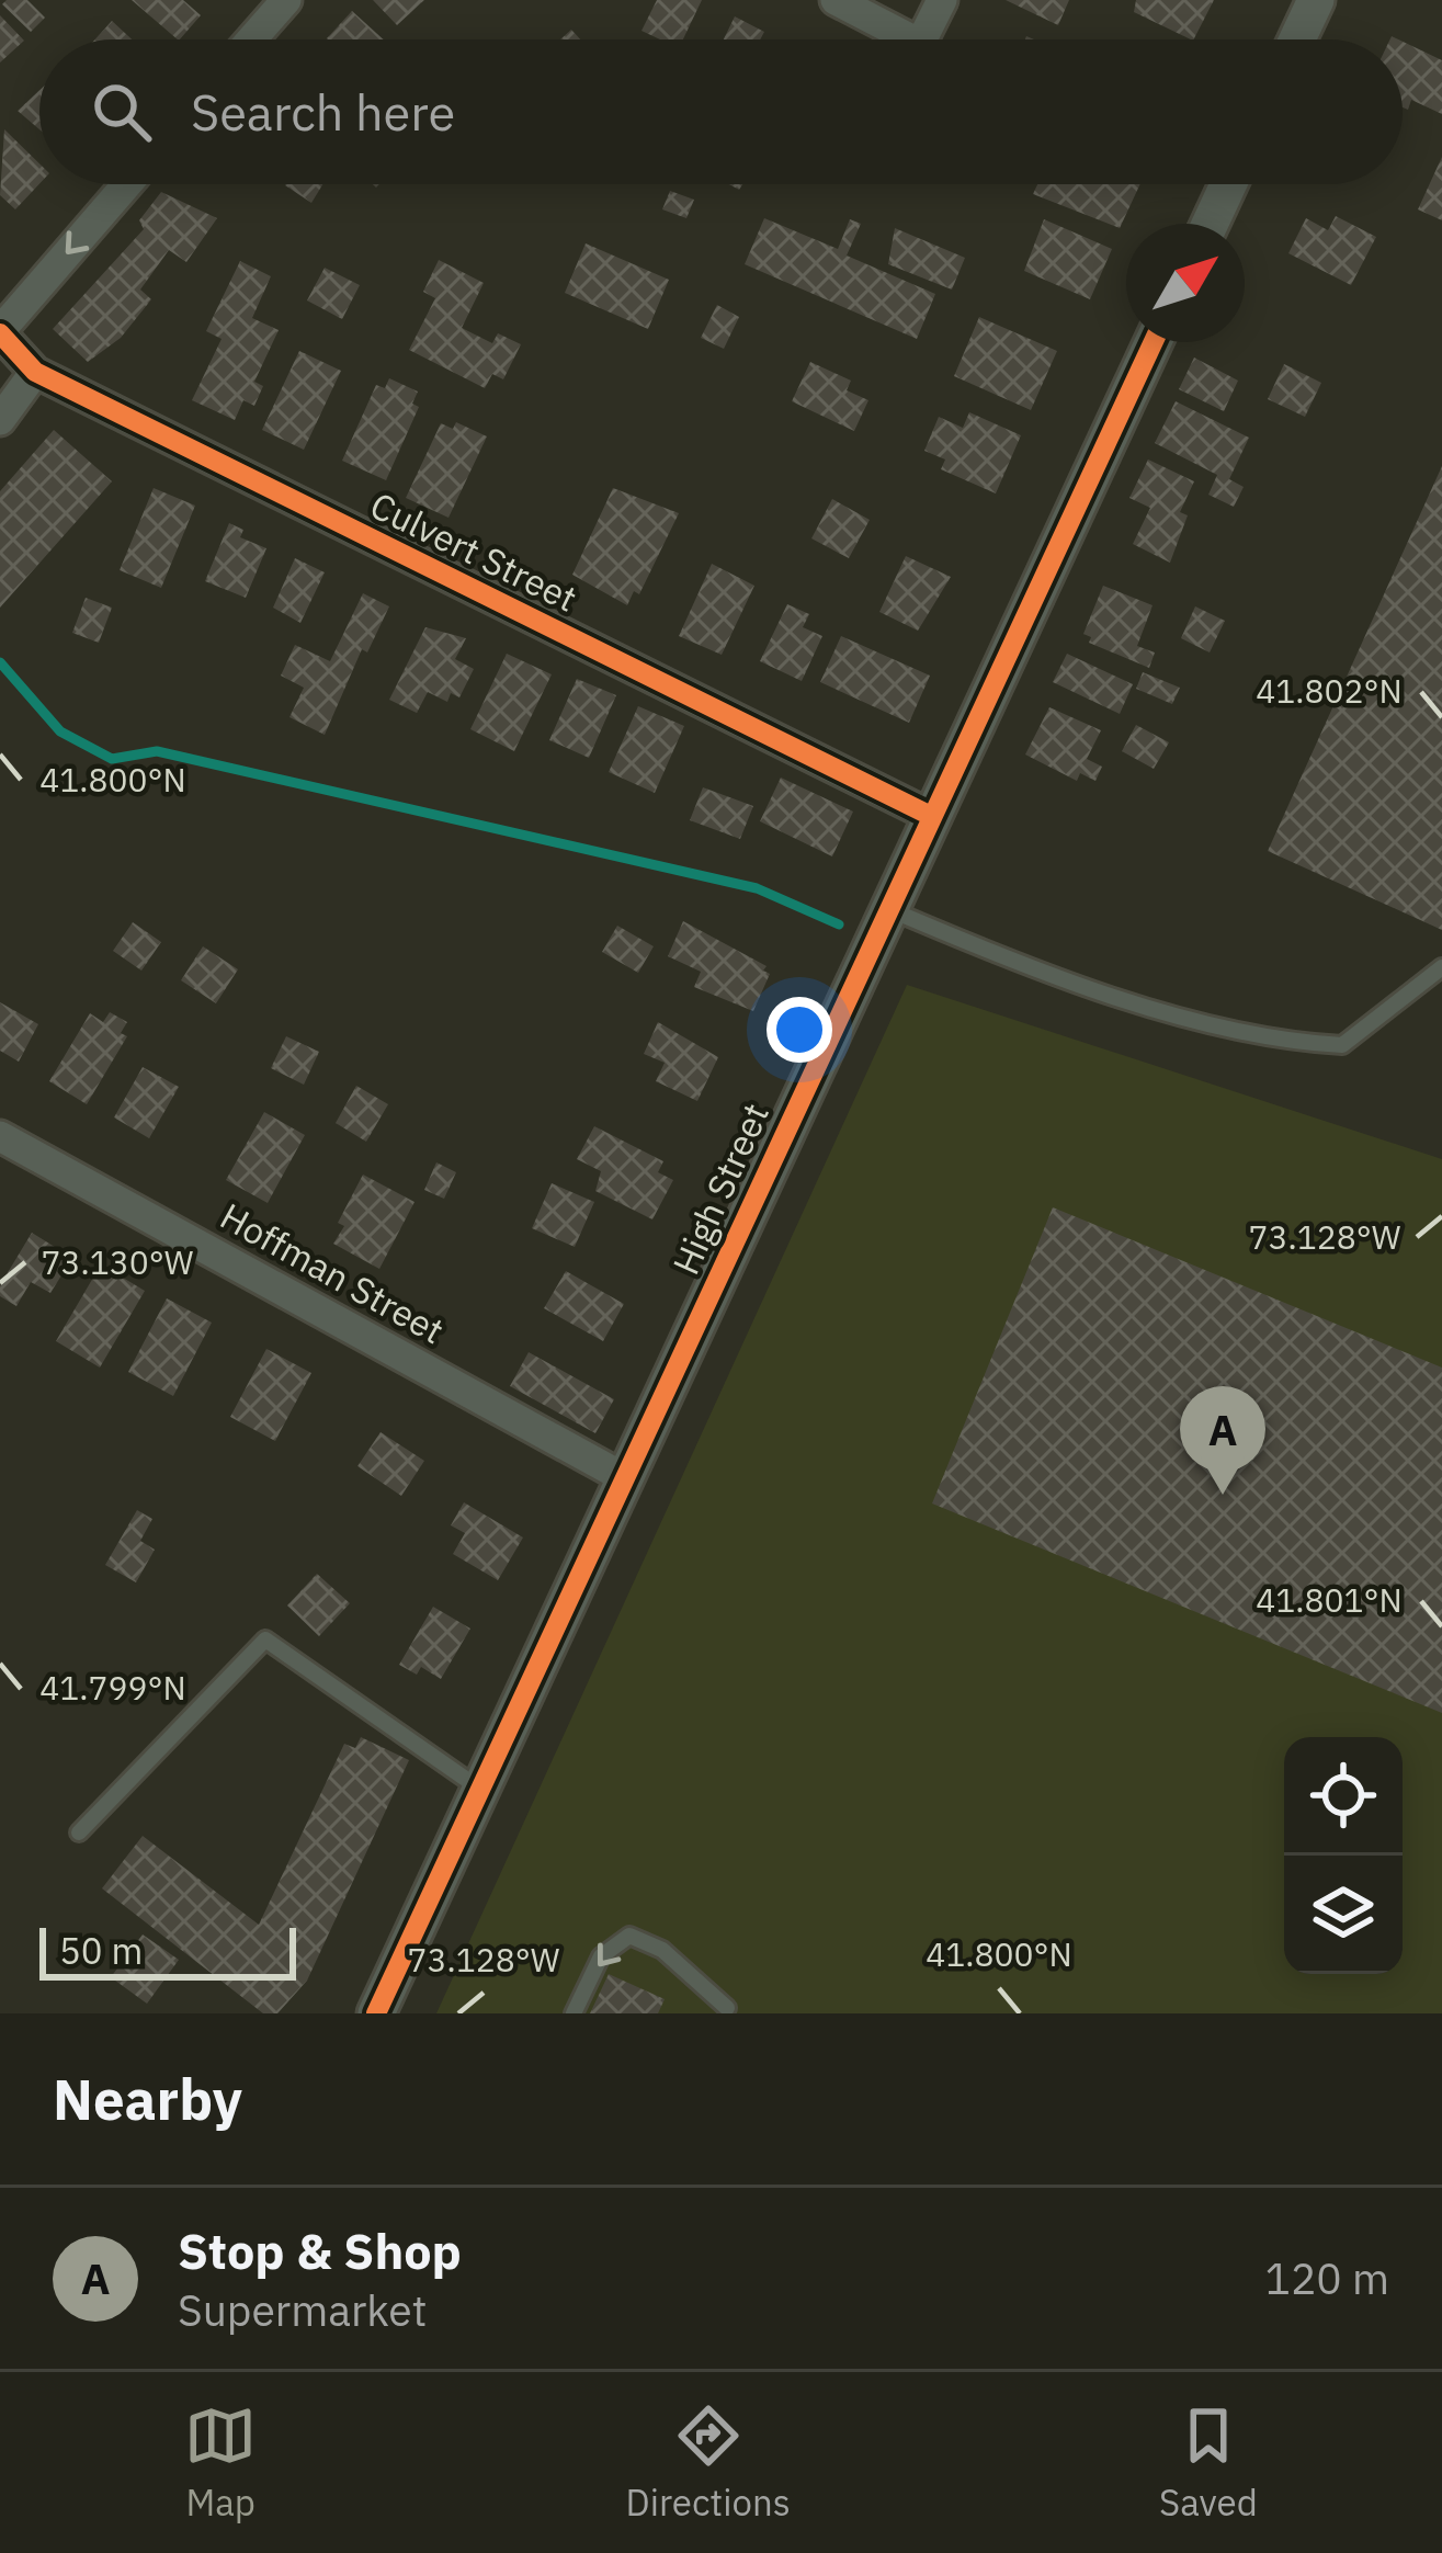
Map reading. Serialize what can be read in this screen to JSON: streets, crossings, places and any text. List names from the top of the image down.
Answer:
{
  "streets": {
    "street": ["Culvert Street", "High Street", "Hoffman Street"]
  },
  "crossings": [
    ["Culvert Street", "High Street"],
    ["High Street", "Hoffman Street"]
  ],
  "scale_bar": "50 m",
  "north": "top right",
  "page": {
    "search": "Search here",
    "pins": "A",
    "scale": "50 m",
    "heading": "Nearby",
    "list": [
      {
        "mark": "A",
        "name": "Stop & Shop",
        "note": "Supermarket",
        "value": "120 m"
      }
    ],
    "nav": ["Map", "Directions", "Saved"]
  },
  "coordinates": [
    "41.802°N",
    "41.800°N",
    "73.128°W",
    "73.130°W",
    "41.801°N",
    "41.799°N"
  ]
}
